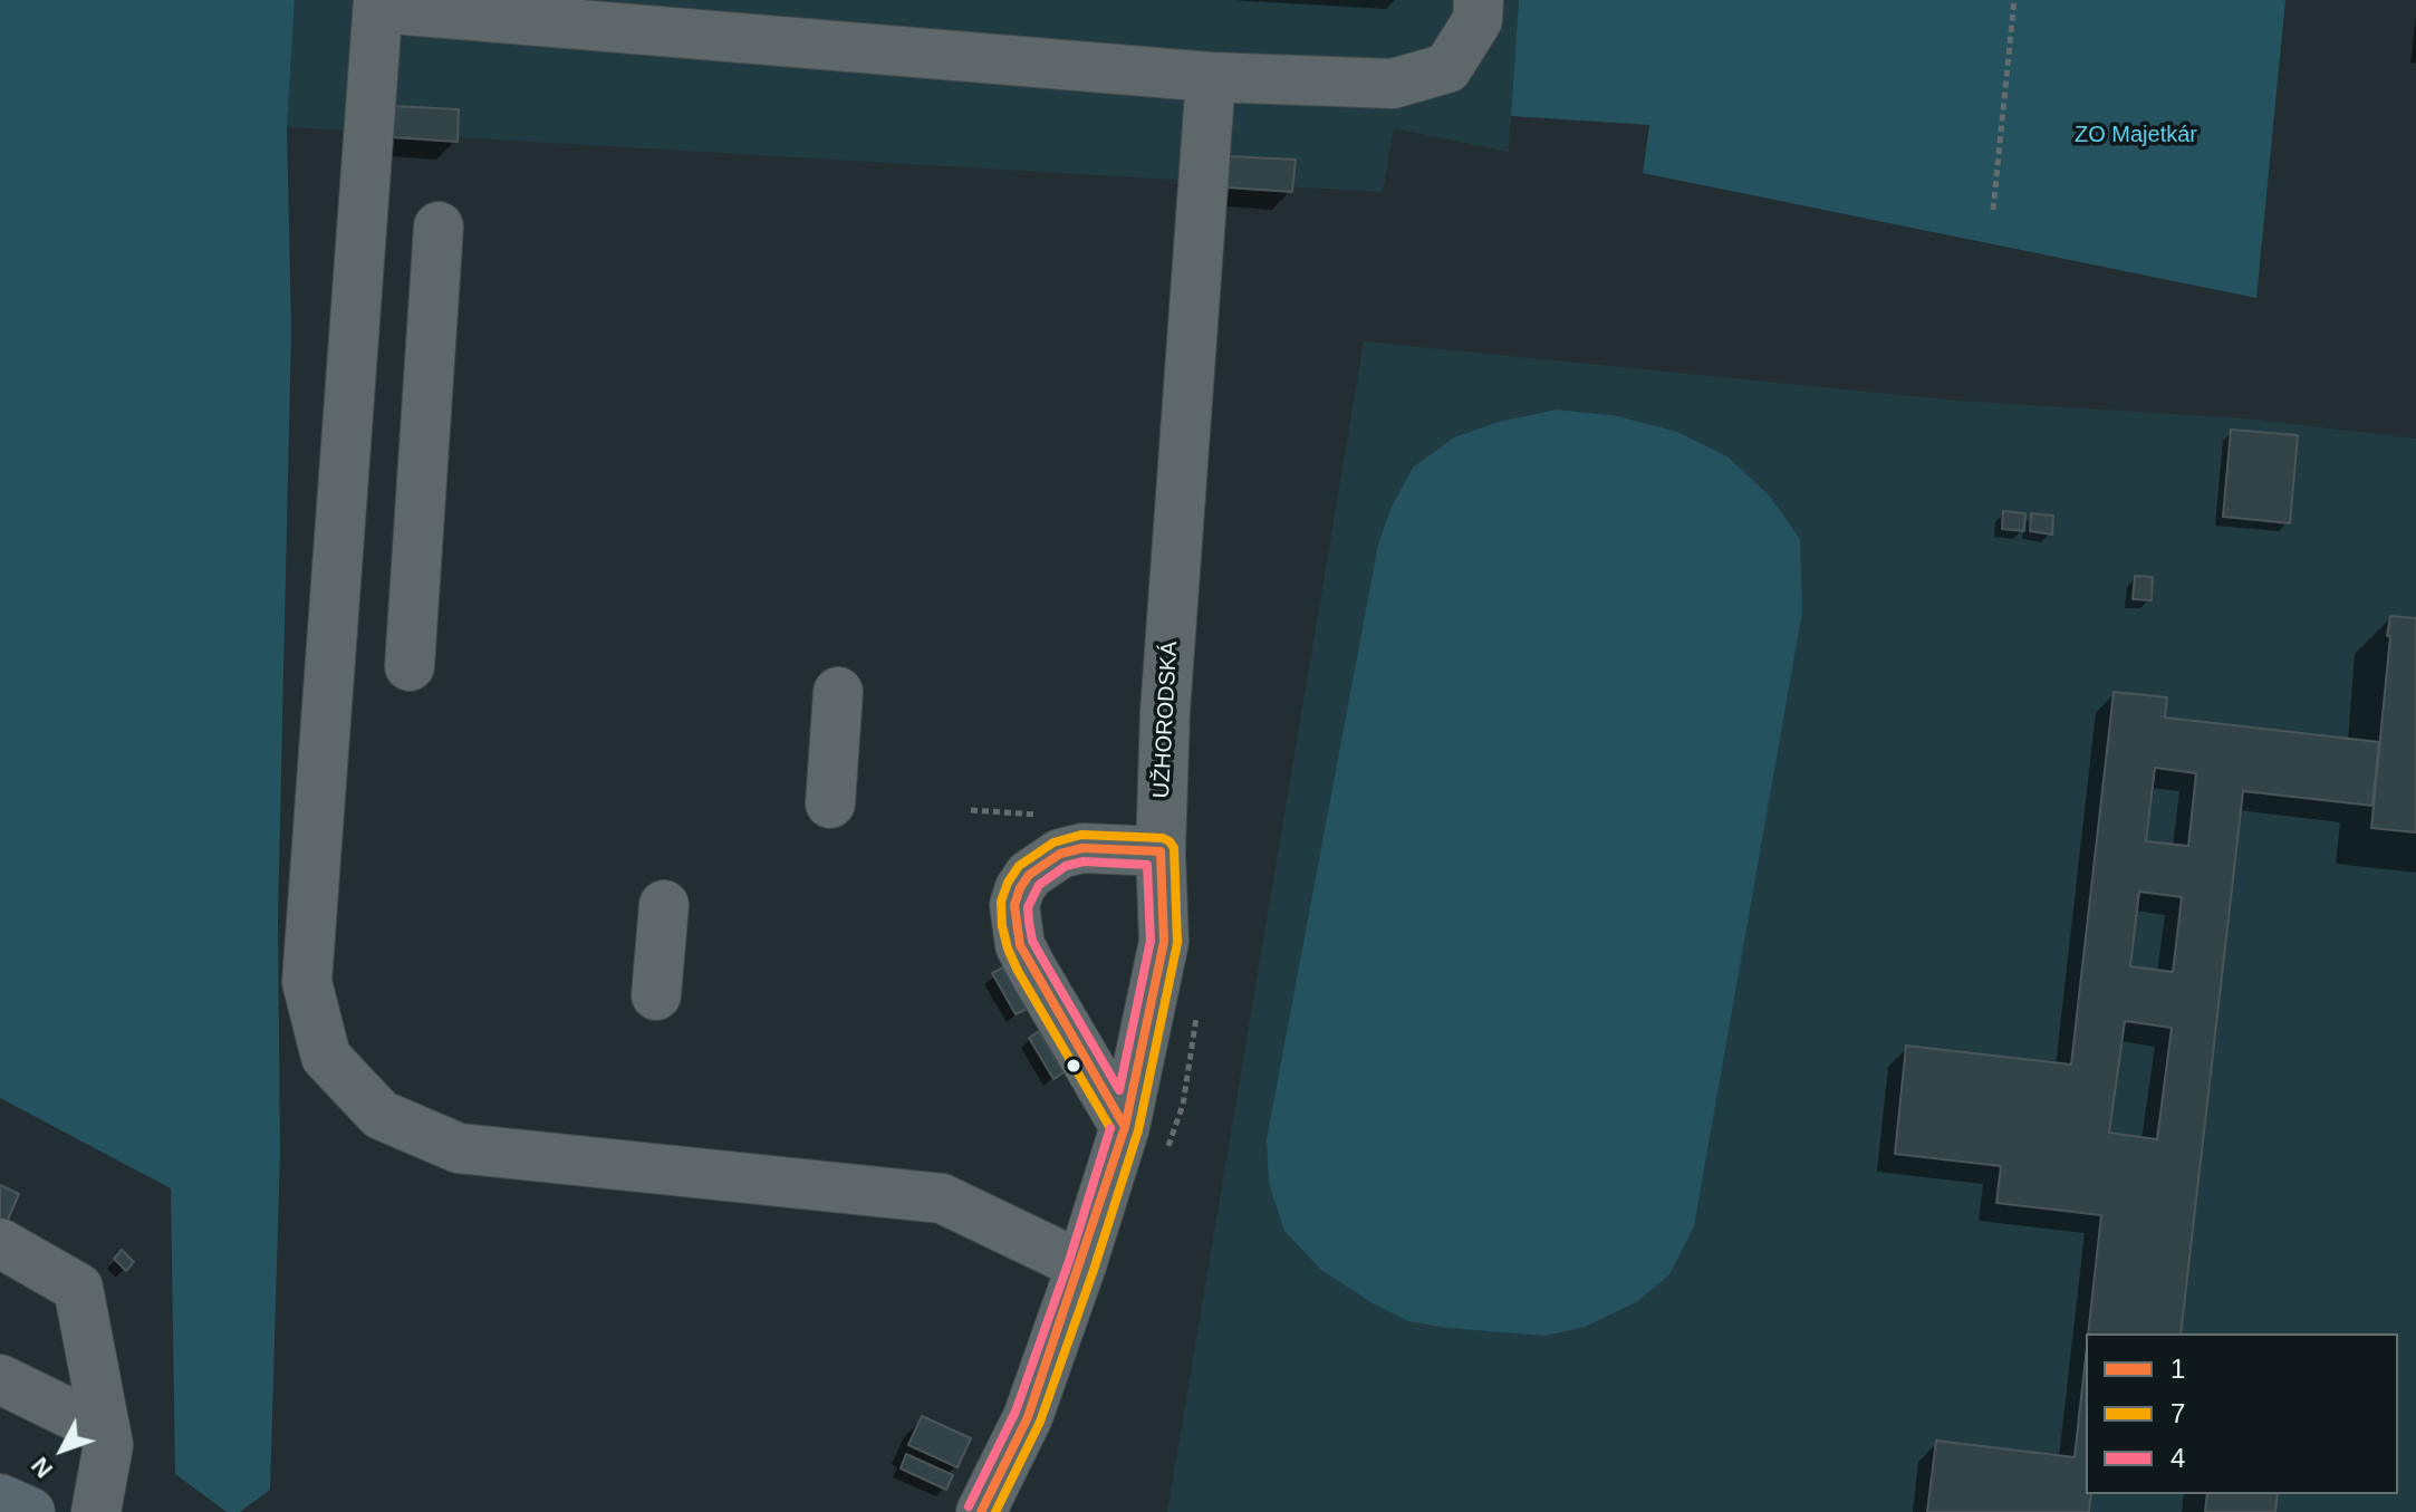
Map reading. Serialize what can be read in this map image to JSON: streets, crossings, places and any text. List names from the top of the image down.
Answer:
{
  "streets": {
    "lane": ["UŽHORODSKÁ"]
  },
  "parks": ["ZO Majetkár"],
  "lines": ["transit line 7", "transit line 1", "transit line 4"],
  "legend": ["1", "7", "4"],
  "north": "bottom left"
}
